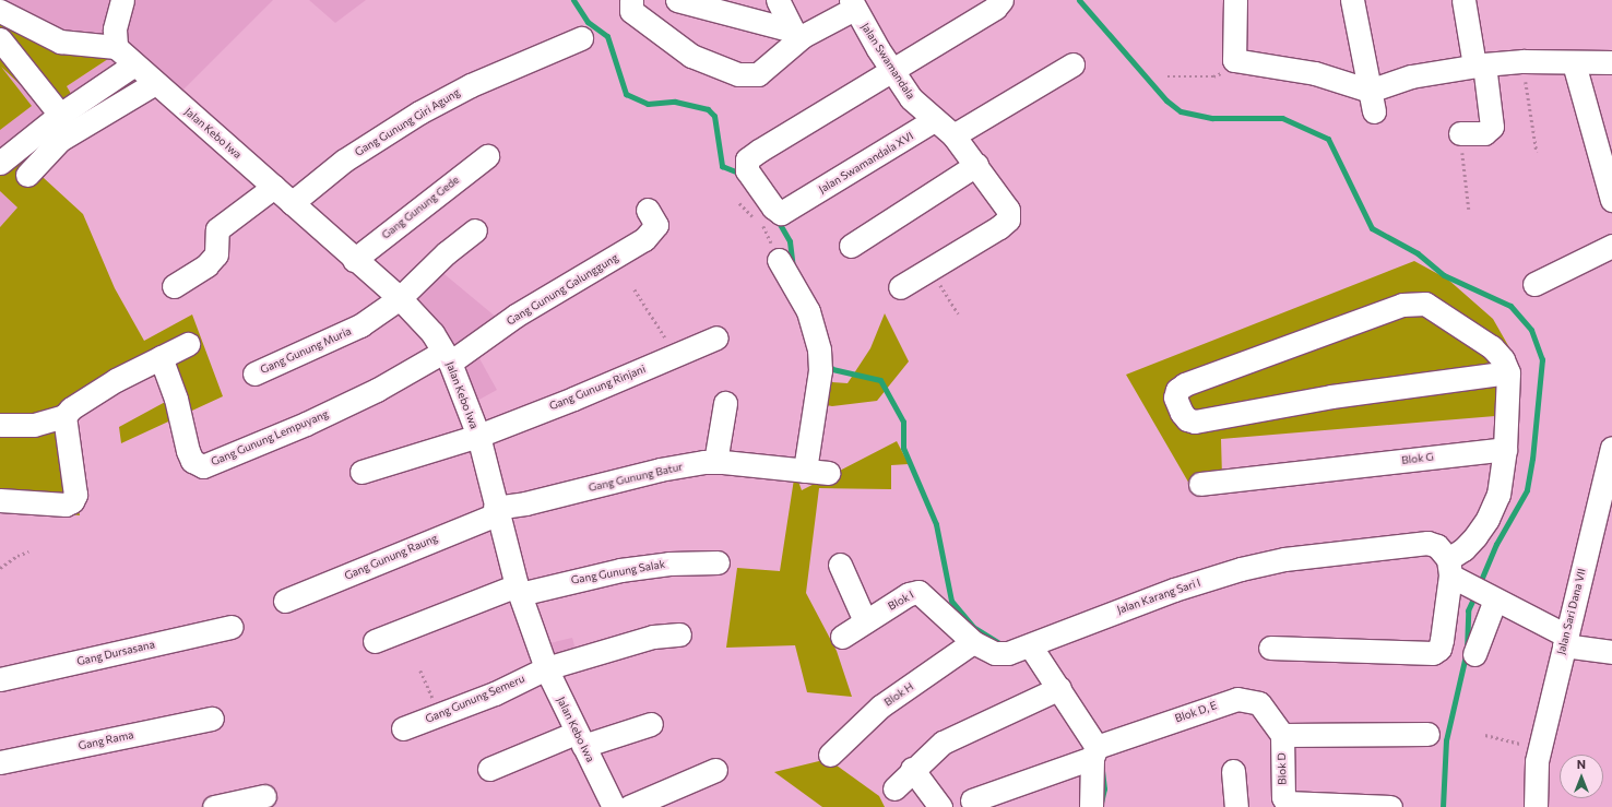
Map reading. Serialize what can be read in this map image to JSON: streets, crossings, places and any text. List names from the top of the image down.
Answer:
{
  "streets": {
    "street": [
      "Jalan Swamandala",
      "Gang Gunung Giri Agung",
      "Jalan Kebo Iwa",
      "Jalan Swamandala XVI",
      "Gang Gunung Gede",
      "Gang Gunung Galunggung",
      "Gang Gunung Muria",
      "Gang Gunung Rinjani",
      "Gang Gunung Lempuyang",
      "Blok G",
      "Gang Gunung Batur",
      "Gang Gunung Raung",
      "Gang Gunung Salak",
      "Jalan Karang Sari I",
      "Blok I",
      "Jalan Sari Dana VII",
      "Gang Dursasana",
      "Blok H",
      "Gang Gunung Semeru",
      "Blok D, E",
      "Gang Rama",
      "Blok D"
    ]
  },
  "crossings": [
    ["Jalan Swamandala", "Jalan Swamandala XVI"],
    ["Gang Gunung Giri Agung", "Jalan Kebo Iwa"],
    ["Jalan Kebo Iwa", "Gang Gunung Gede"],
    ["Jalan Kebo Iwa", "Gang Gunung Galunggung"],
    ["Jalan Kebo Iwa", "Gang Gunung Muria"],
    ["Jalan Kebo Iwa", "Gang Gunung Rinjani"],
    ["Jalan Kebo Iwa", "Gang Gunung Lempuyang"],
    ["Jalan Kebo Iwa", "Gang Gunung Batur"],
    ["Jalan Kebo Iwa", "Gang Gunung Raung"],
    ["Jalan Kebo Iwa", "Gang Gunung Salak"],
    ["Jalan Kebo Iwa", "Gang Gunung Semeru"],
    ["Gang Gunung Galunggung", "Gang Gunung Lempuyang"],
    ["Gang Gunung Batur", "Gang Gunung Raung"],
    ["Jalan Karang Sari I", "Blok I"],
    ["Jalan Karang Sari I", "Jalan Sari Dana VII"],
    ["Jalan Karang Sari I", "Blok H"],
    ["Blok I", "Blok H"],
    ["Blok D, E", "Blok D"]
  ],
  "north": "top"
}
